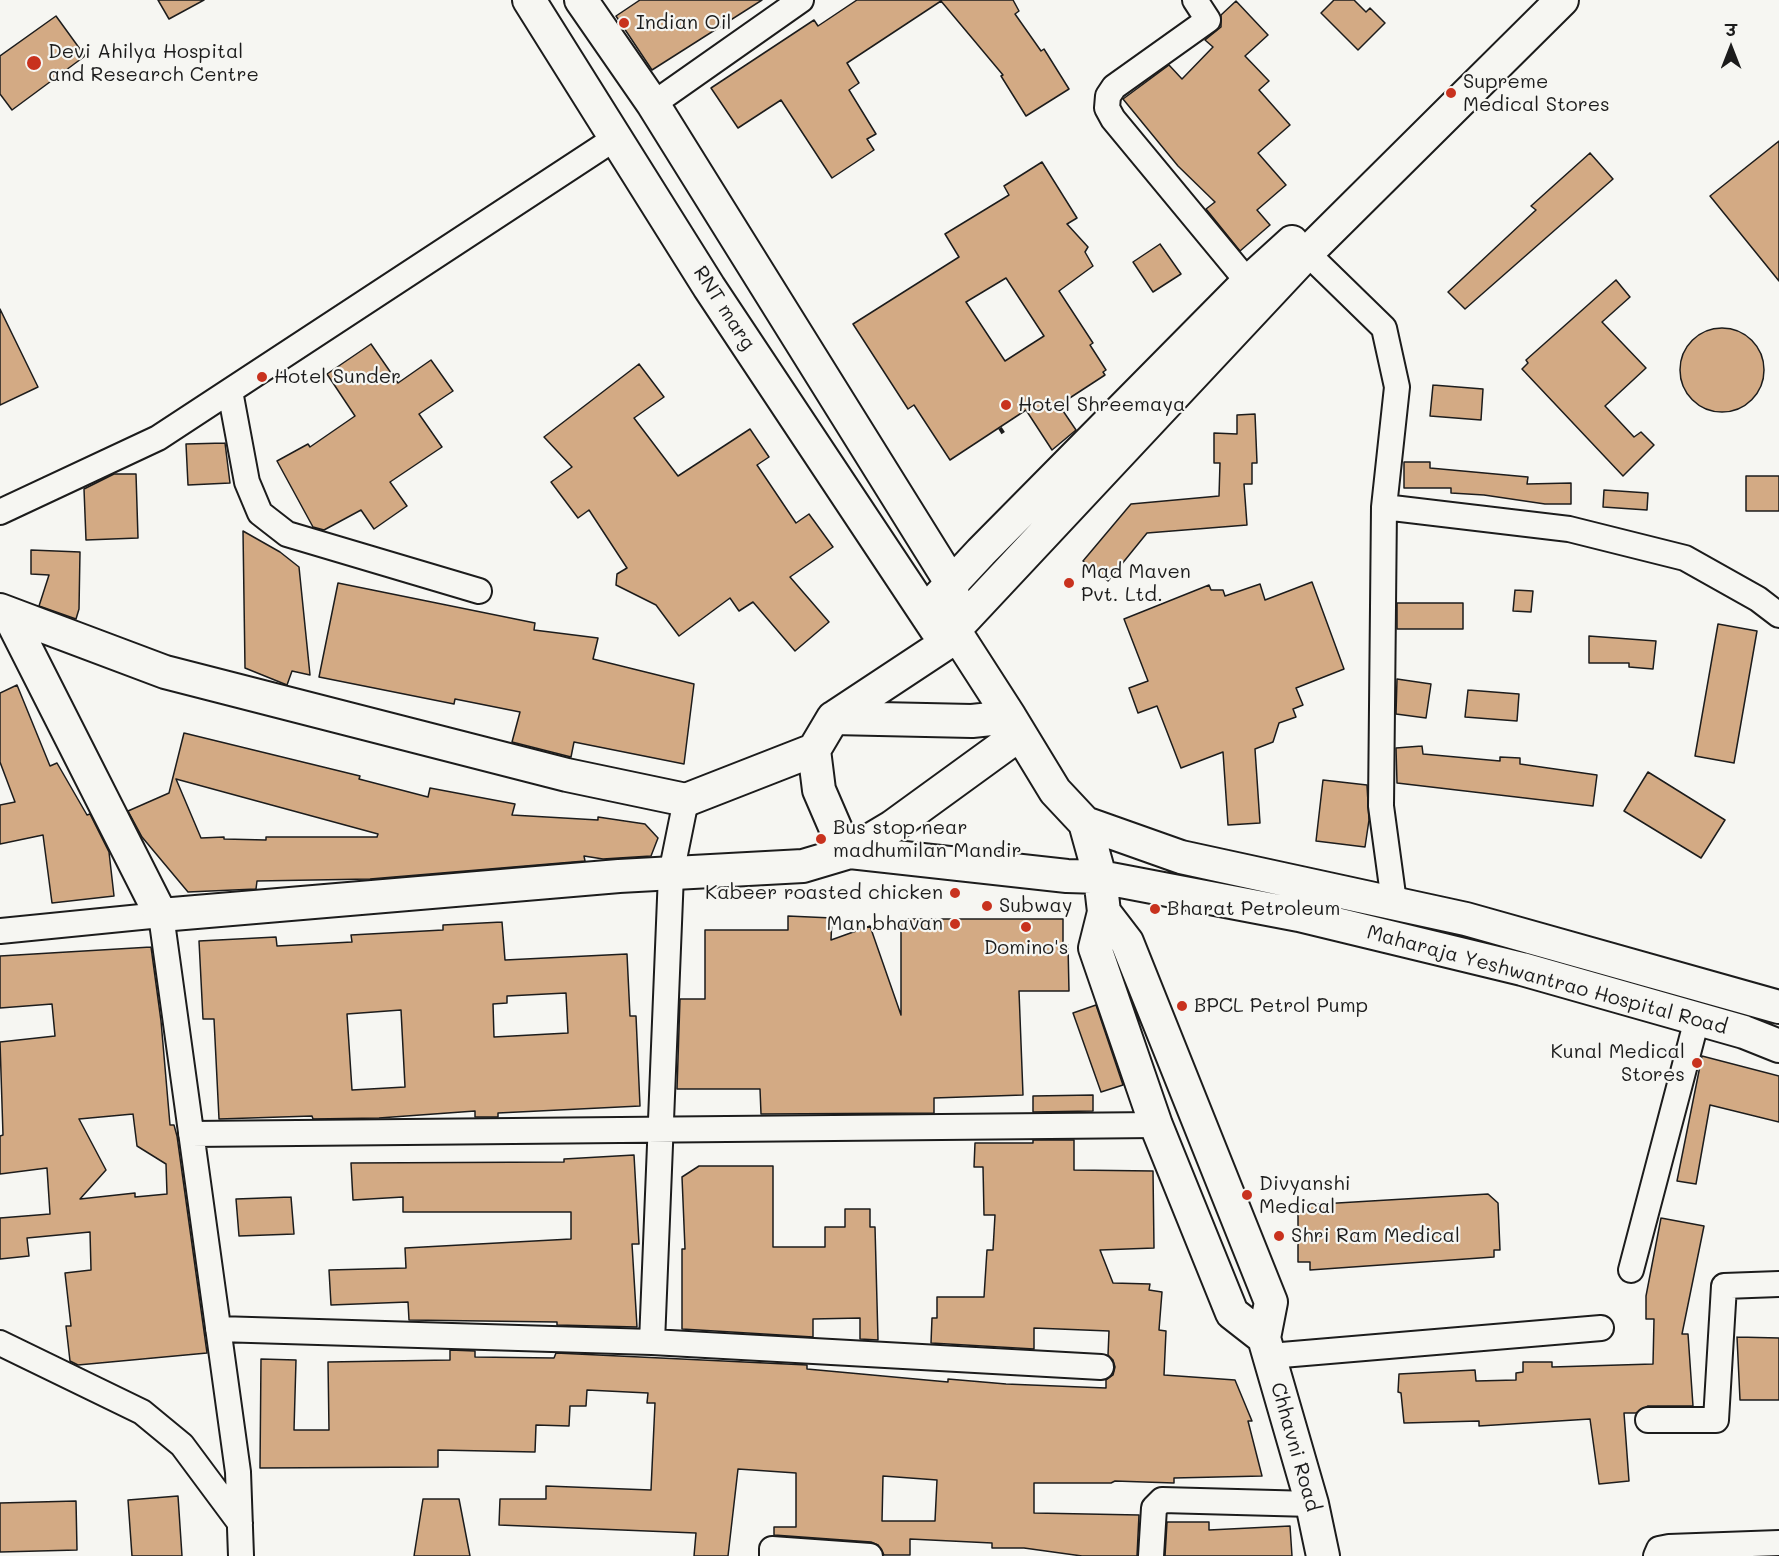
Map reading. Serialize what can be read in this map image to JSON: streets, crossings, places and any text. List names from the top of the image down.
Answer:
{
  "streets": {
    "main road": ["RNT marg", "Maharaja Yeshwantrao Hospital Road", "Chhavni Road"]
  },
  "crossings": [
    ["RNT marg", "Maharaja Yeshwantrao Hospital Road"]
  ],
  "places": [
    "Indian Oil",
    "Devi Ahilya Hospital and Research Centre",
    "Supreme Medical Stores",
    "Hotel Sunder",
    "Hotel Shreemaya",
    "Mad Maven Pvt. Ltd.",
    "Bus stop near madhumilan Mandir",
    "Kabeer roasted chicken",
    "Subway",
    "Bharat Petroleum",
    "Man bhavan",
    "Domino's",
    "BPCL Petrol Pump",
    "Kunal Medical Stores",
    "Divyanshi Medical",
    "Shri Ram Medical"
  ],
  "north": "top"
}
